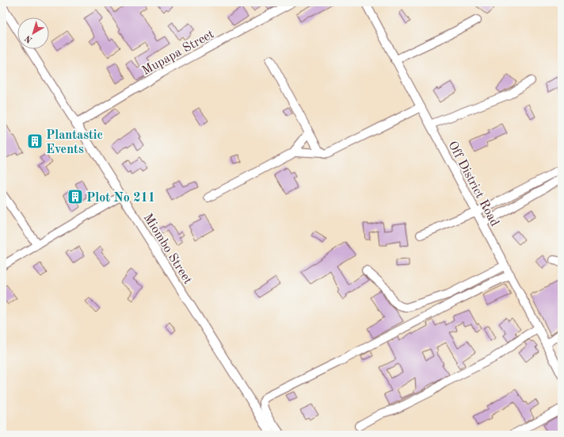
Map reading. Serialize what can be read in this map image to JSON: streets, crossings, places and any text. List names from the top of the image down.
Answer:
{
  "streets": {
    "street": ["Mupapa Street", "Off District Road", "Miombo Street"]
  },
  "crossings": [
    ["Mupapa Street", "Miombo Street"]
  ],
  "places": {
    "building": ["Plantastic Events", "Plot No 211"]
  },
  "north": "bottom left"
}
